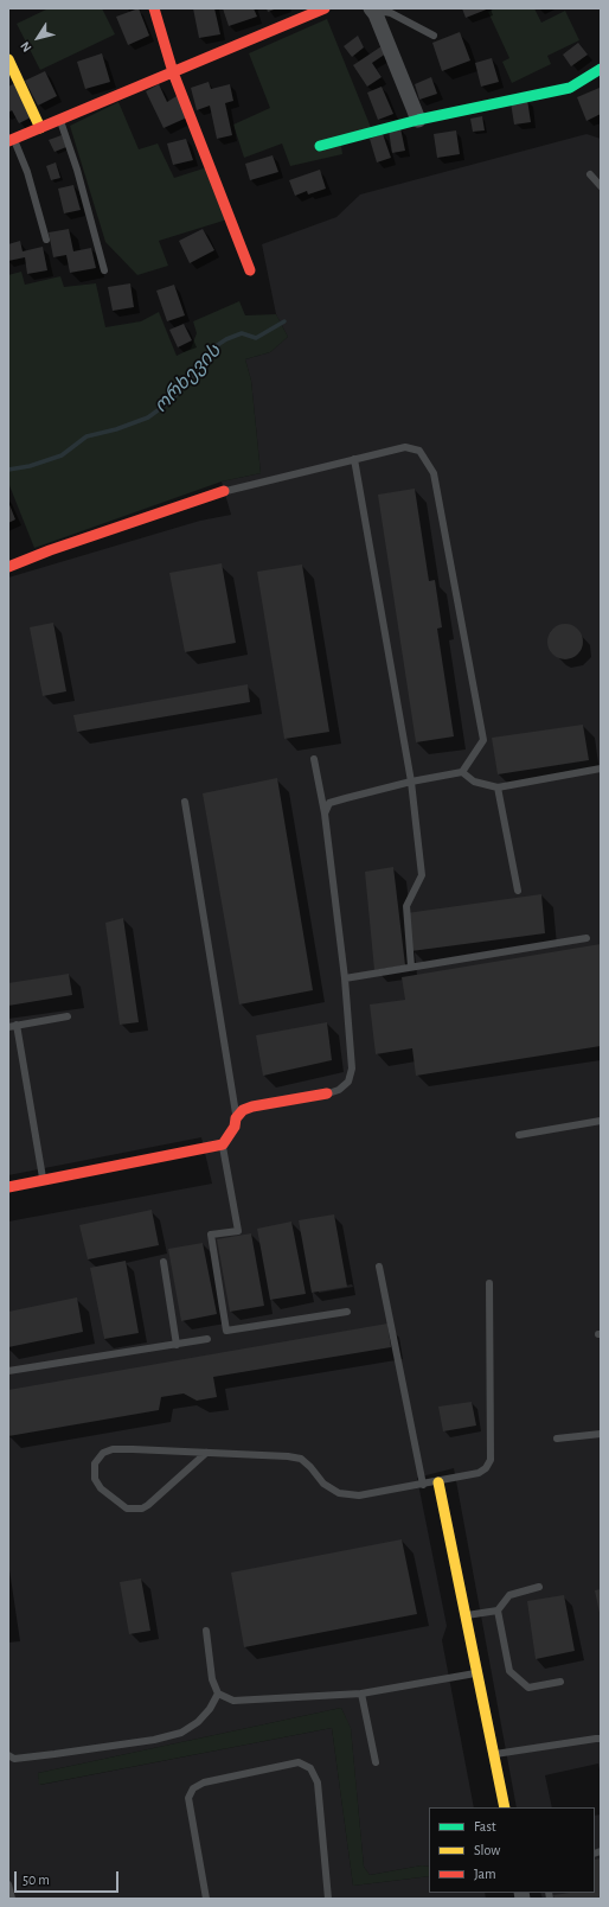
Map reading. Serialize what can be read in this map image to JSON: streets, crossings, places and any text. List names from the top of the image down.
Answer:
{
  "water": ["ორხევის"],
  "legend": ["Fast", "Slow", "Jam"],
  "scale_bar": "50 m",
  "north": "bottom left"
}
